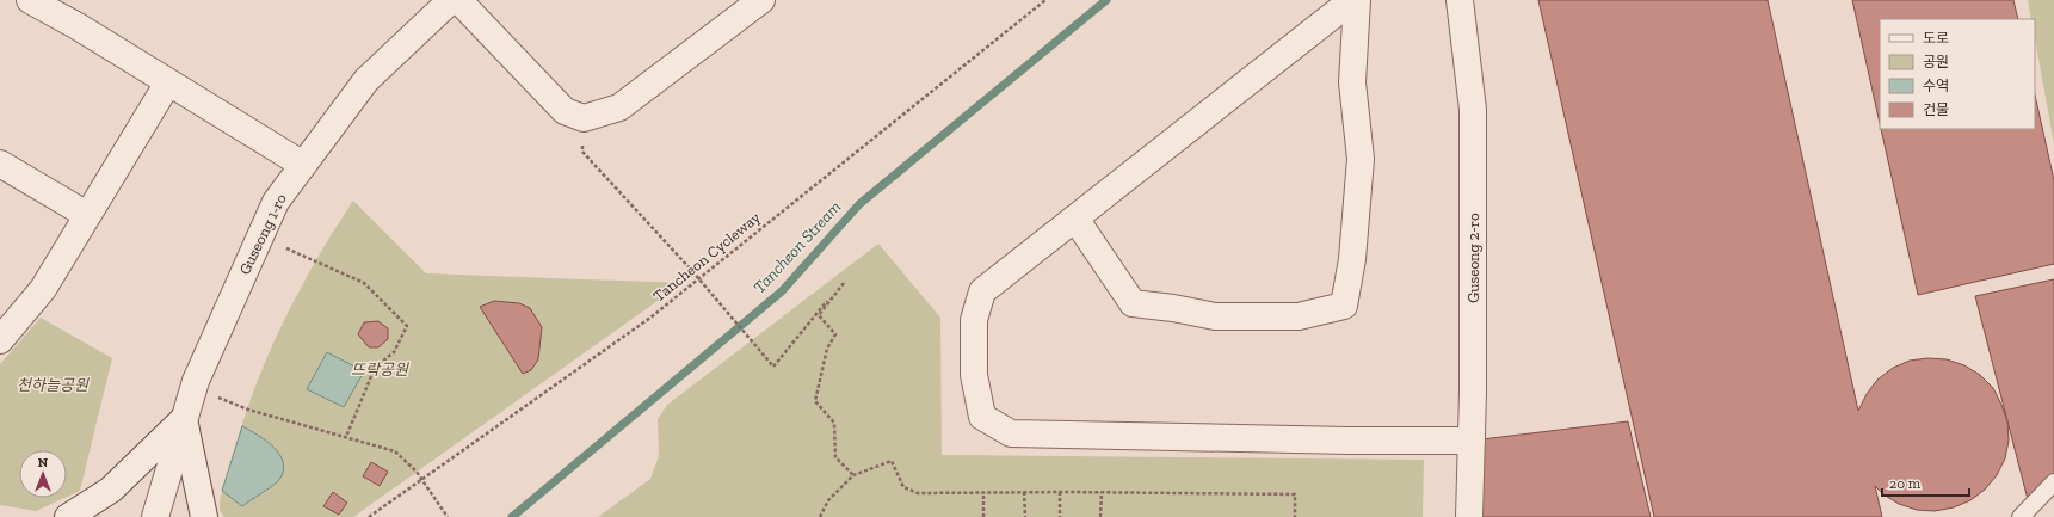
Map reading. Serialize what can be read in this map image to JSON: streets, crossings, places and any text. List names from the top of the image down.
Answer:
{
  "streets": {
    "street": ["Guseong 1-ro", "Guseong 2-ro"],
    "path": ["Tancheon Cycleway"]
  },
  "water": ["Tancheon Stream"],
  "parks": ["뜨락공원", "천하늘공원"],
  "legend": [
    "도로",
    "공원",
    "수역",
    "건물"
  ],
  "scale_bar": "20 m",
  "north": "top"
}
